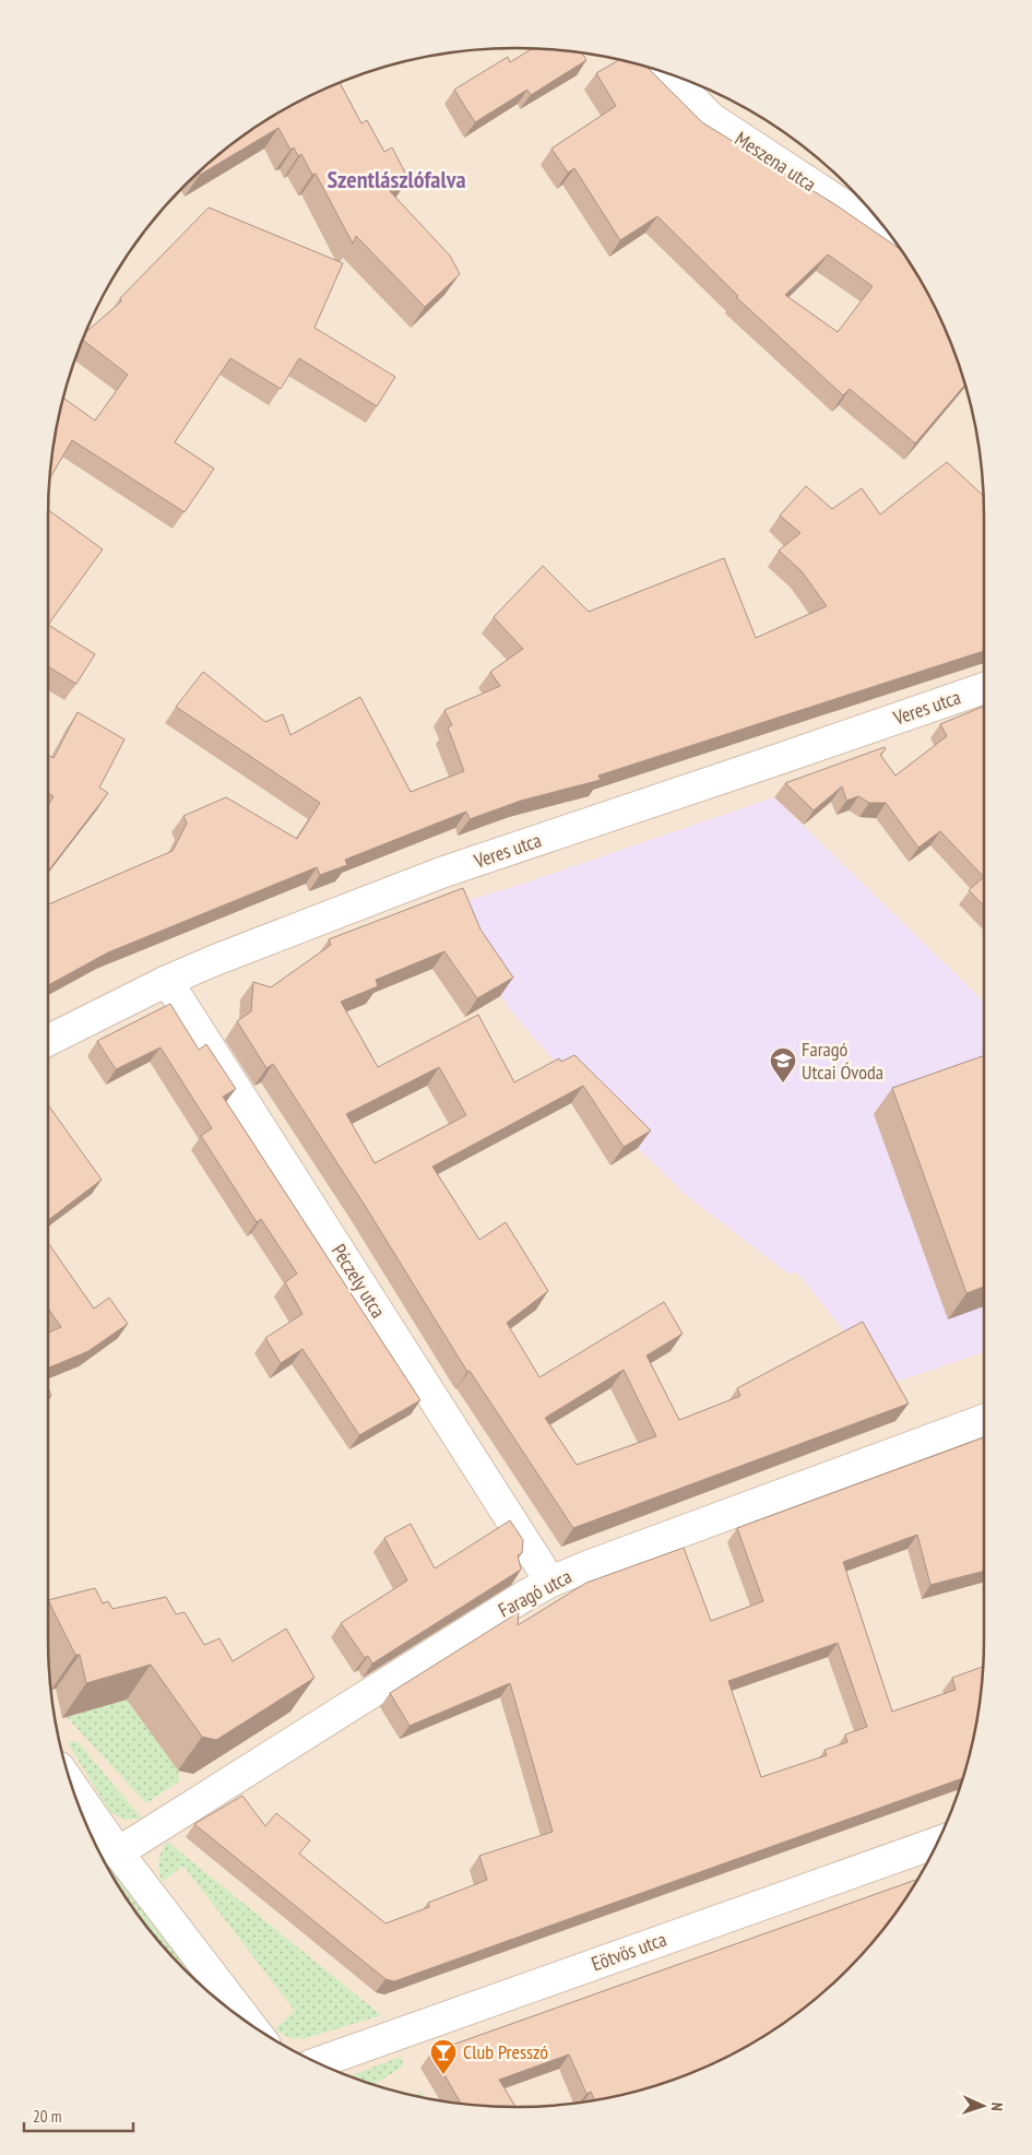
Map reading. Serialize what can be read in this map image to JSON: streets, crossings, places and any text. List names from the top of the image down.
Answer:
{
  "streets": {
    "street": [
      "Meszena utca",
      "Veres utca",
      "Péczely utca",
      "Faragó utca",
      "Eötvös utca"
    ]
  },
  "crossings": [
    ["Veres utca", "Péczely utca"],
    ["Péczely utca", "Faragó utca"]
  ],
  "districts": ["Szentlászlófalva"],
  "places": {
    "school or university": ["Faragó Utcai Óvoda"],
    "bar": ["Club Presszó"]
  },
  "scale_bar": "20 m",
  "north": "right"
}
